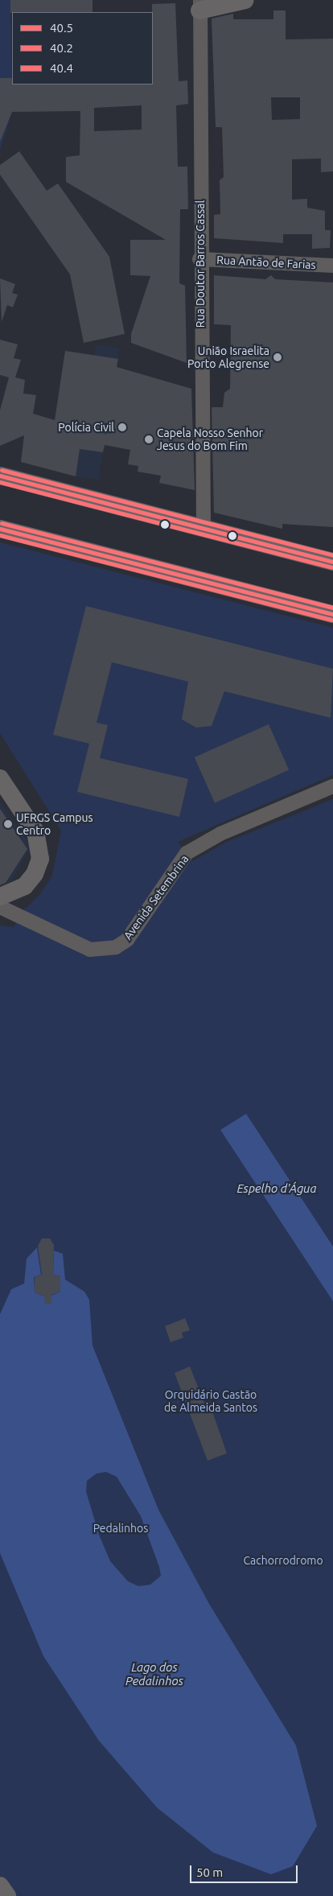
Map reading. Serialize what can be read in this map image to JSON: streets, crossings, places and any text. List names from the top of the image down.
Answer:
{
  "streets": {
    "street": ["Rua Antão de Farias", "Rua Doutor Barros Cassal", "Avenida Setembrina"]
  },
  "crossings": [
    ["Rua Antão de Farias", "Rua Doutor Barros Cassal"]
  ],
  "water": ["Espelho d'Água", "Lago dos Pedalinhos"],
  "parks": ["Orquidário Gastão de Almeida Santos", "Pedalinhos", "Cachorrodromo"],
  "places": [
    "União Israelita Porto Alegrense",
    "Polícia Civil",
    "Capela Nosso Senhor Jesus do Bom Fim",
    "UFRGS Campus Centro"
  ],
  "lines": ["transit line 40.4", "transit line 40.5", "transit line 40.2"],
  "legend": ["40.5", "40.2", "40.4"],
  "scale_bar": "50 m"
}
